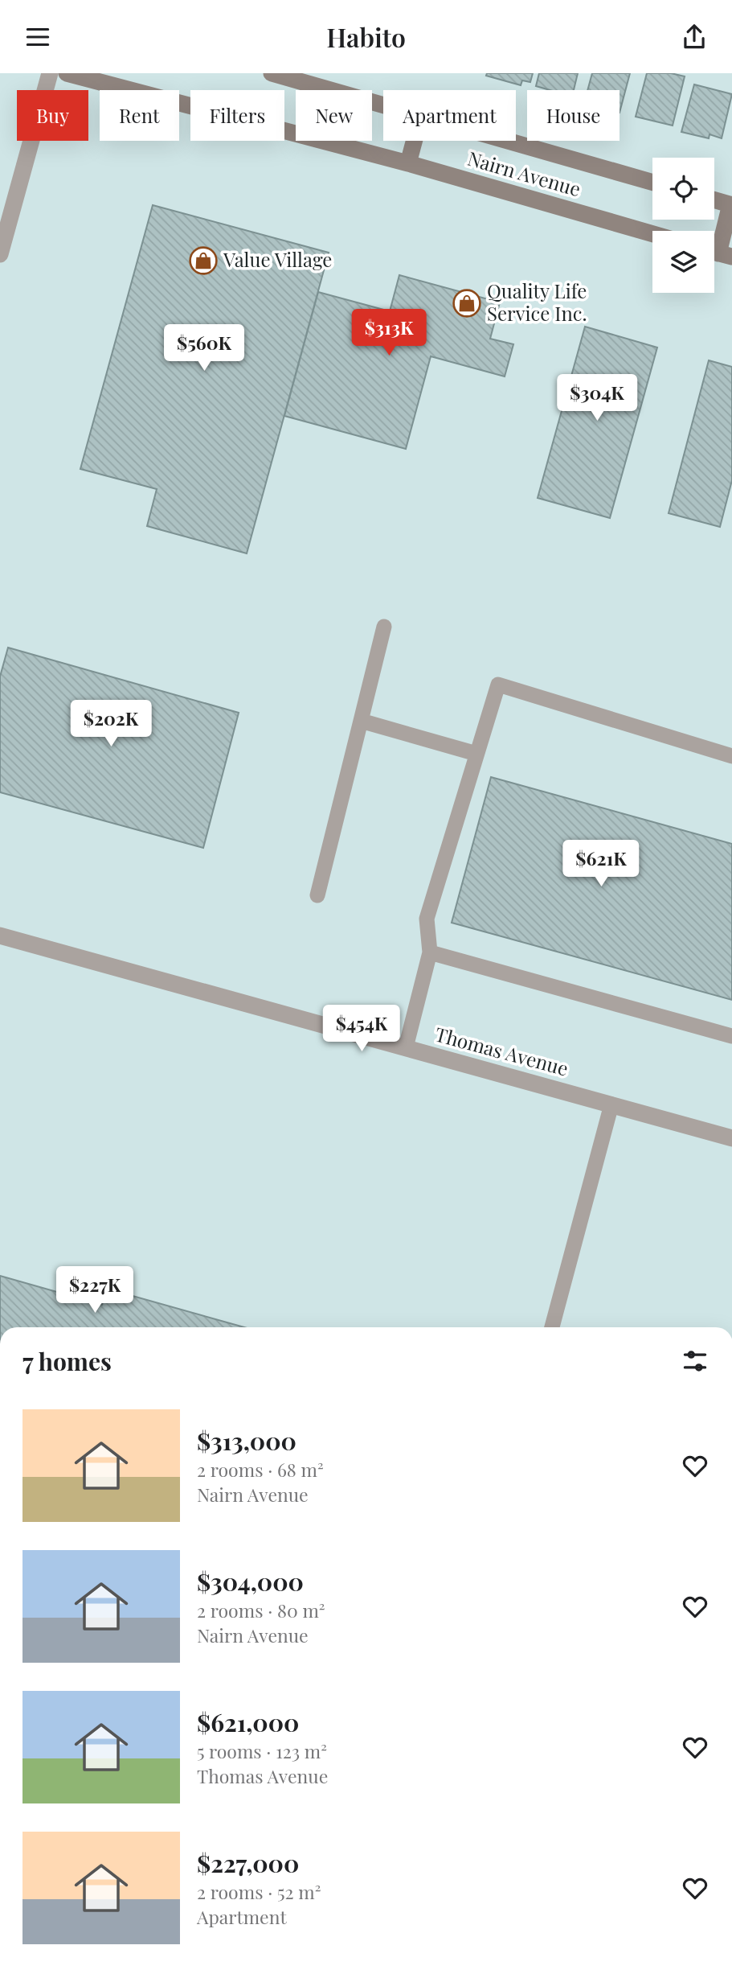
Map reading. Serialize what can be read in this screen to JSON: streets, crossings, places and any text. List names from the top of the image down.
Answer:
{
  "streets": {
    "main road": ["Nairn Avenue"],
    "street": ["Thomas Avenue"]
  },
  "places": {
    "shop": ["Value Village", "Quality Life Service Inc."]
  },
  "page": {
    "header": "Habito",
    "chip": [
      "Buy",
      "Rent",
      "Filters",
      "New",
      "Apartment",
      "House"
    ],
    "price": [
      "$313K",
      "$560K",
      "$304K",
      "$202K",
      "$621K",
      "$454K",
      "$227K"
    ],
    "heading": "7 homes",
    "list": [
      {
        "name": "$313,000",
        "note": "2 rooms · 68 m² · Nairn Avenue"
      },
      {
        "name": "$304,000",
        "note": "2 rooms · 80 m² · Nairn Avenue"
      },
      {
        "name": "$621,000",
        "note": "5 rooms · 123 m² · Thomas Avenue"
      },
      {
        "name": "$227,000",
        "note": "2 rooms · 52 m² · Apartment"
      }
    ]
  }
}
